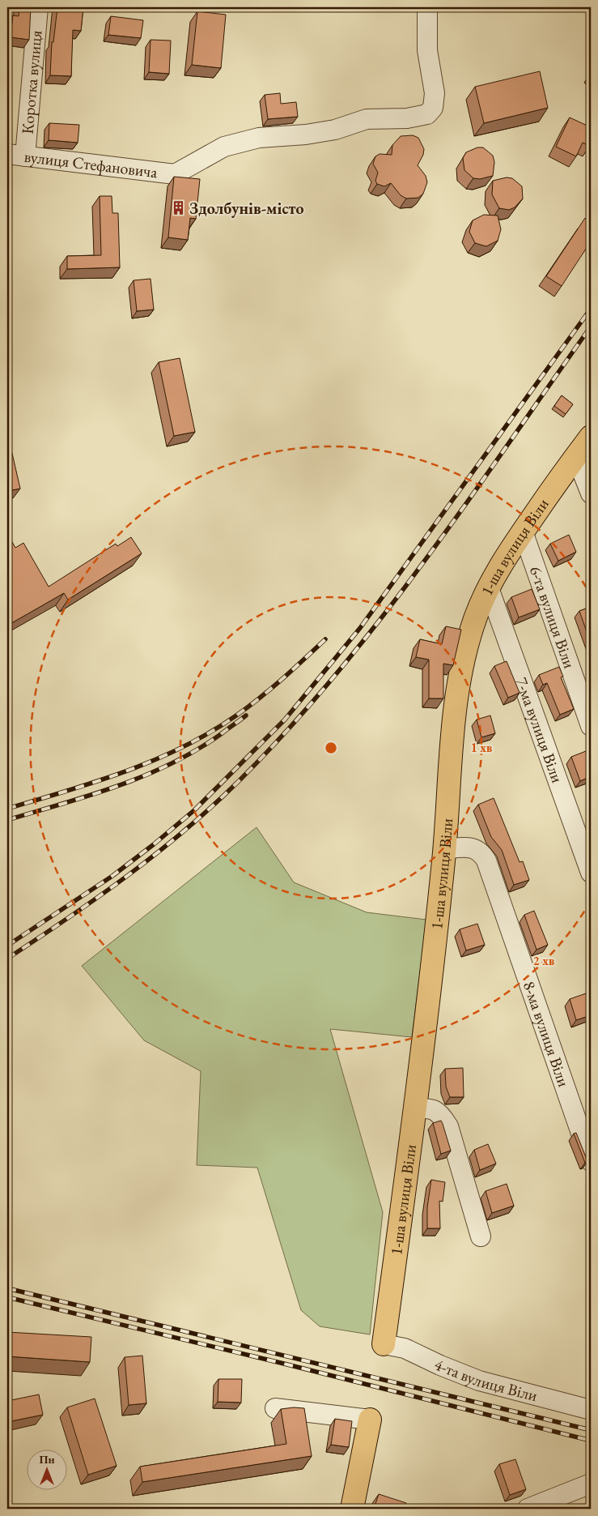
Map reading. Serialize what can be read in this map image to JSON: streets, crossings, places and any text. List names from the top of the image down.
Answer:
{
  "streets": {
    "main road": ["1-ша вулиця Віли"],
    "street": [
      "Коротка вулиця",
      "вулиця Стефановича",
      "6-та вулиця Віли",
      "7-ма вулиця Віли",
      "8-ма вулиця Віли",
      "4-та вулиця Віли"
    ]
  },
  "crossings": [
    ["Коротка вулиця", "вулиця Стефановича"],
    ["1-ша вулиця Віли", "6-та вулиця Віли"],
    ["1-ша вулиця Віли", "7-ма вулиця Віли"],
    ["1-ша вулиця Віли", "8-ма вулиця Віли"],
    ["1-ша вулиця Віли", "4-та вулиця Віли"]
  ],
  "places": {
    "building": ["Здолбунів-місто"]
  },
  "north": "top",
  "rings": ["1 хв", "2 хв"]
}
